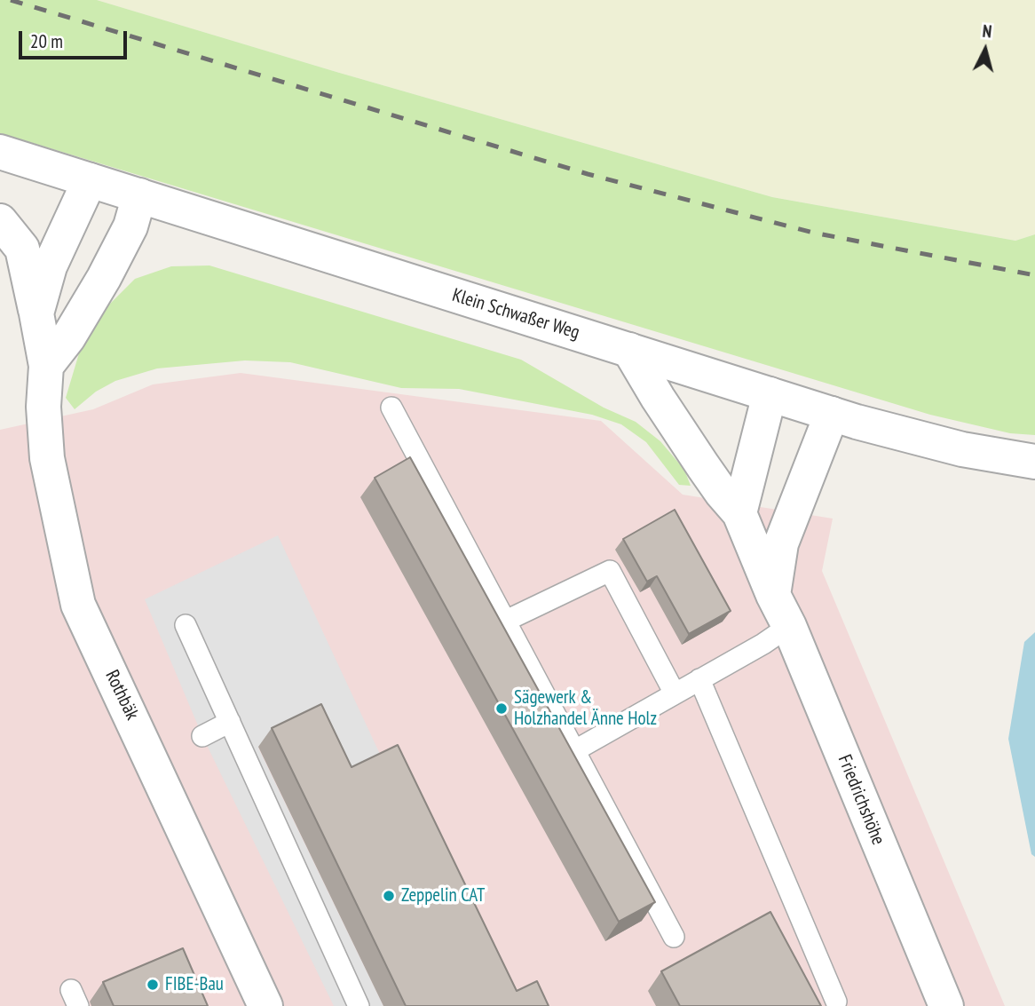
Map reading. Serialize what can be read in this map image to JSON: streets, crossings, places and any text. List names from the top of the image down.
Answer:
{
  "streets": {
    "street": ["Klein Schwaßer Weg", "Rothbäk", "Friedrichshöhe"]
  },
  "crossings": [
    ["Klein Schwaßer Weg", "Rothbäk"],
    ["Klein Schwaßer Weg", "Friedrichshöhe"]
  ],
  "places": ["Sägewerk & Holzhandel Änne Holz", "Zeppelin CAT", "FIBE-Bau"],
  "scale_bar": "20 m",
  "north": "top"
}
